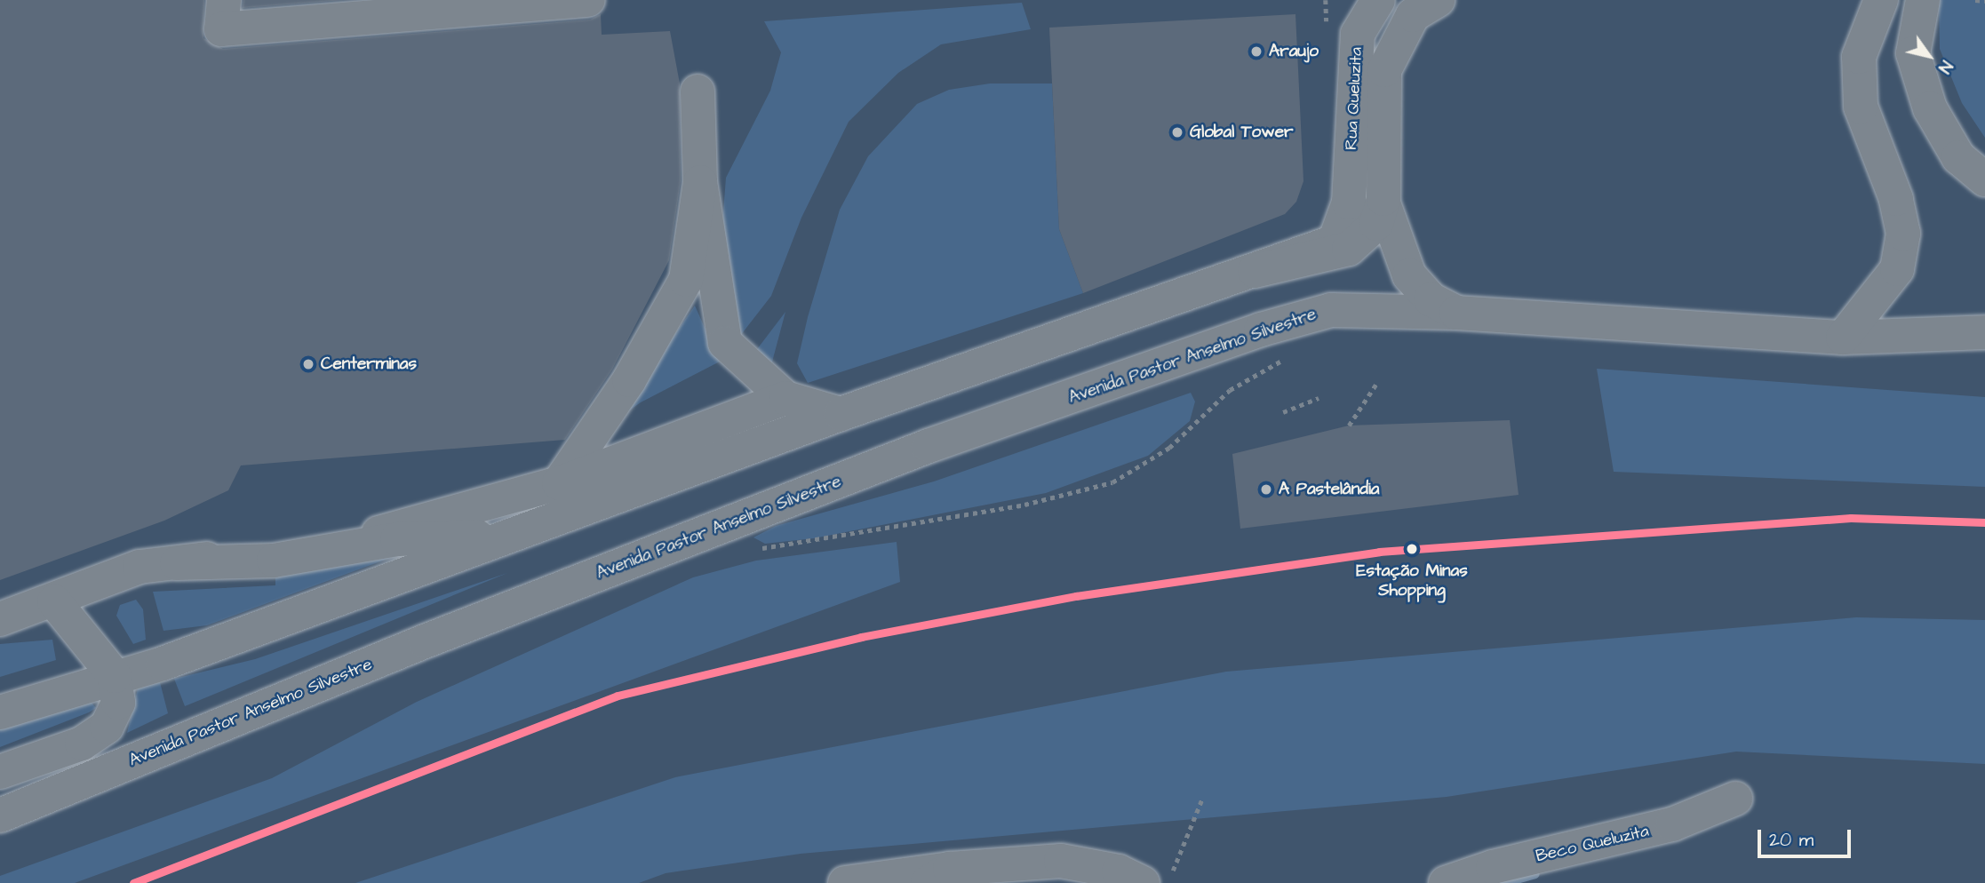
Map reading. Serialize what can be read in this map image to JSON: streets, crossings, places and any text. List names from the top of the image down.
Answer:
{
  "streets": {
    "main road": ["Rua Queluzita", "Avenida Pastor Anselmo Silvestre", "Beco Queluzita"]
  },
  "places": [
    "Araujo",
    "Global Tower",
    "Centerminas",
    "A Pastelândia",
    "Estação Minas Shopping"
  ],
  "scale_bar": "20 m",
  "north": "bottom right"
}
